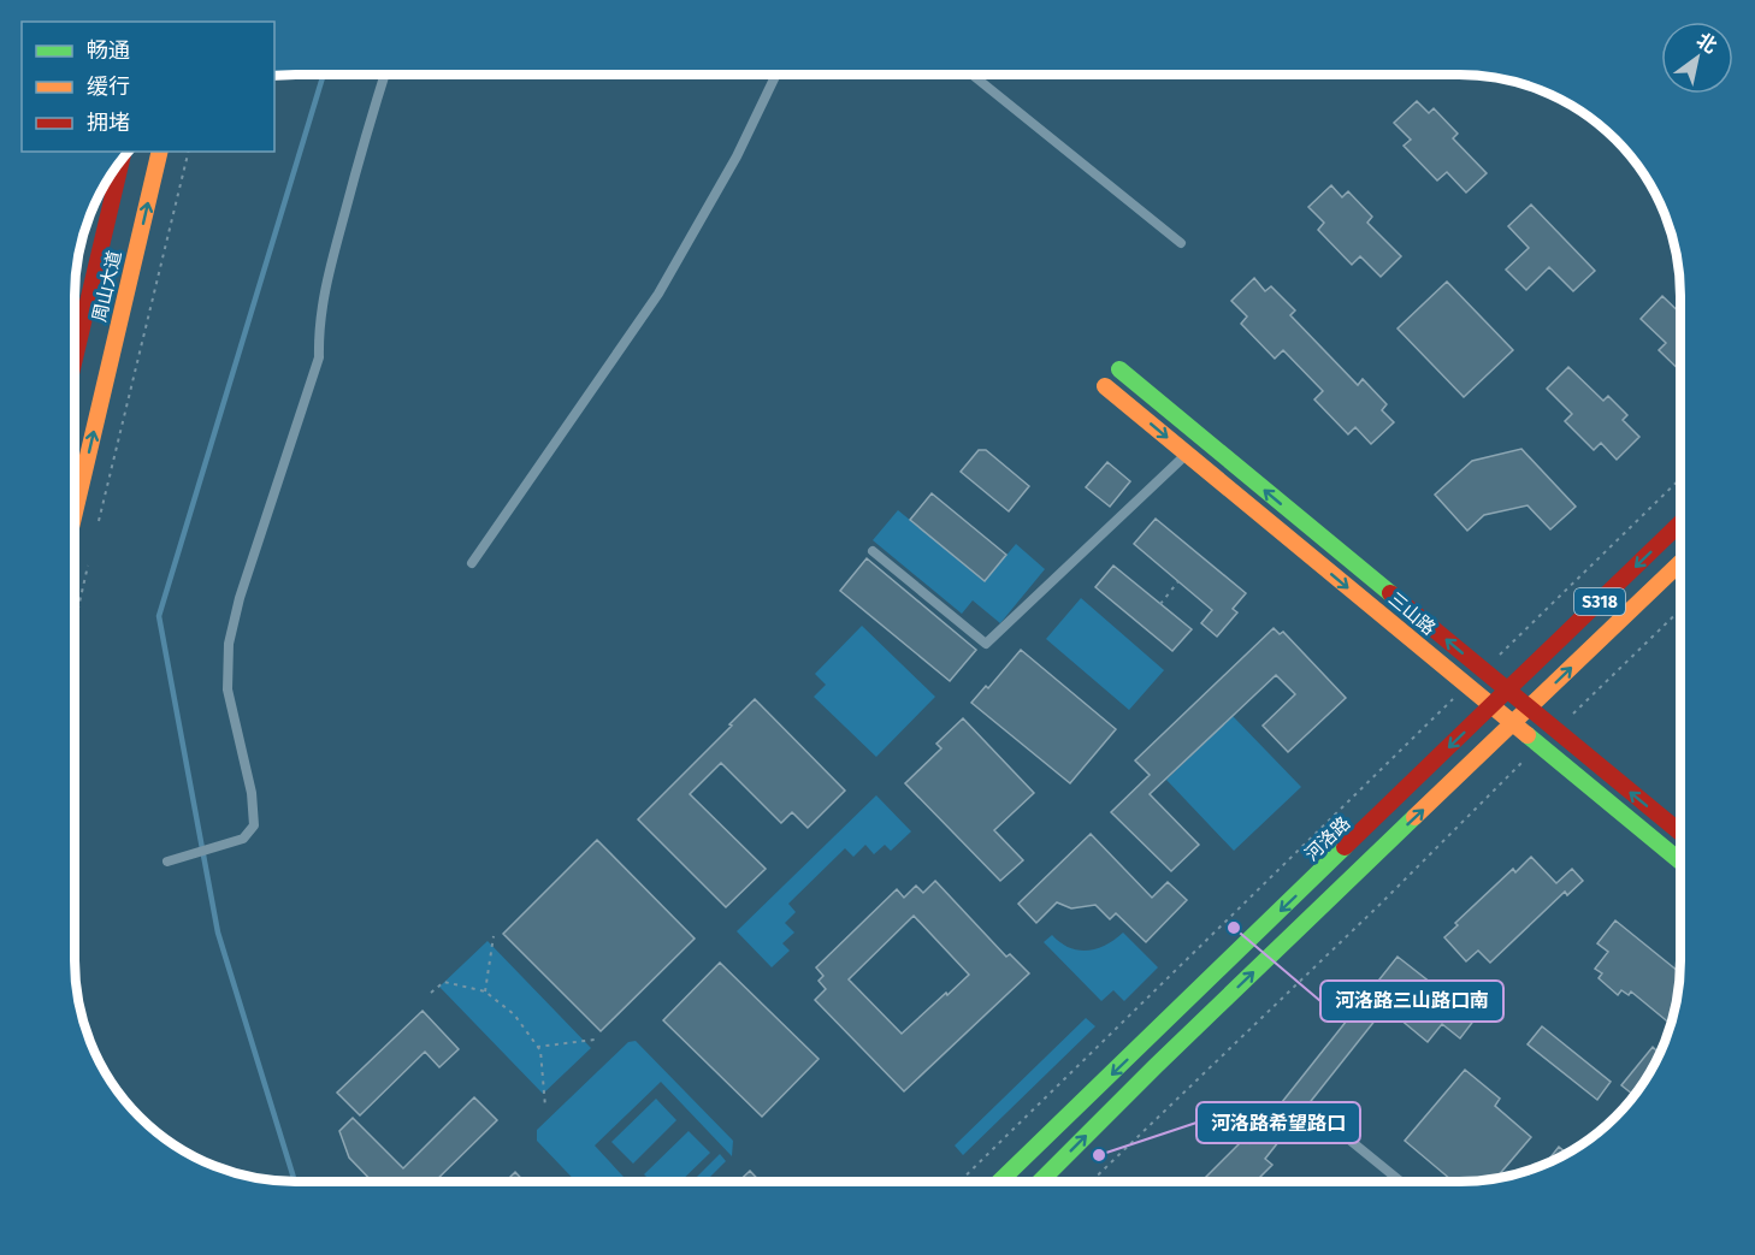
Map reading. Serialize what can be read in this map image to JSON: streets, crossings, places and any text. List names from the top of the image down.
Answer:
{
  "streets": {
    "main road": [
      "周山大道",
      "S318",
      "三山路",
      "河洛路"
    ]
  },
  "crossings": [
    ["S318", "三山路"],
    ["三山路", "河洛路"]
  ],
  "places": ["河洛路三山路口南", "河洛路希望路口"],
  "legend": ["畅通", "缓行", "拥堵"],
  "north": "top right"
}
